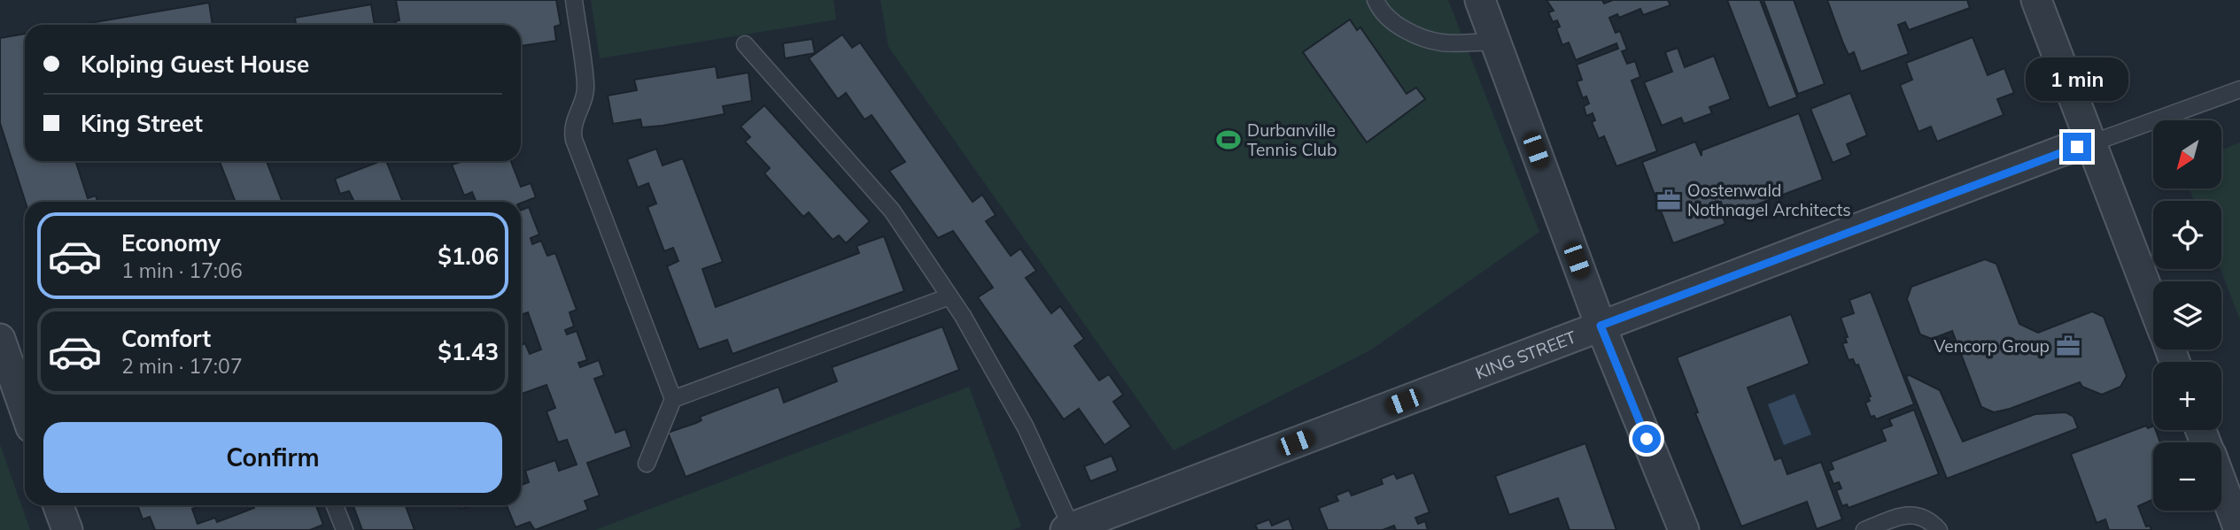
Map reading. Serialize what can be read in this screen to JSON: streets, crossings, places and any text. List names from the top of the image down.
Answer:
{
  "streets": {
    "street": ["KING STREET"]
  },
  "places": {
    "sports": ["Durbanville Tennis Club"],
    "office": ["Oostenwald Nothnagel Architects", "Vencorp Group"]
  },
  "north": "bottom left",
  "page": {
    "banner": ["Kolping Guest House", "King Street"],
    "bubble": "1 min",
    "map_buttons": ["+", "−"],
    "list": [
      {
        "name": "Economy",
        "note": "1 min · 17:06",
        "value": "$1.06"
      },
      {
        "name": "Comfort",
        "note": "2 min · 17:07",
        "value": "$1.43"
      }
    ],
    "buttons": "Confirm"
  }
}
